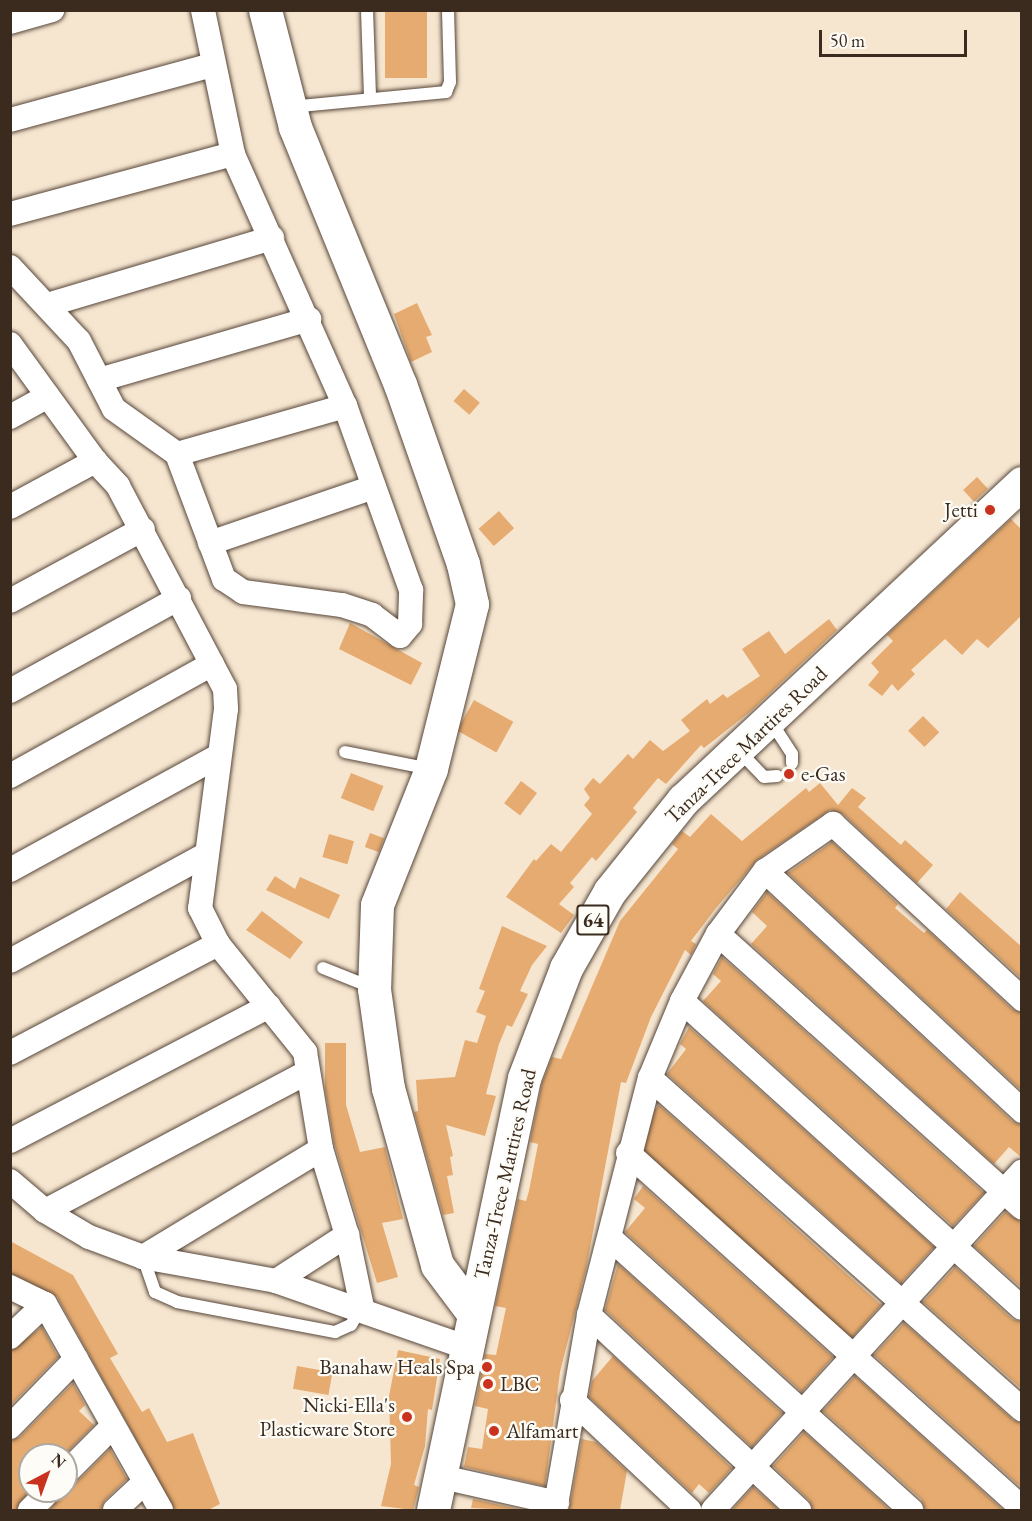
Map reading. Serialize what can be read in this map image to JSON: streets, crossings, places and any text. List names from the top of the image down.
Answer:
{
  "streets": {
    "street": ["Tanza-Trece Martires Road", "64"]
  },
  "places": [
    "Jetti",
    "e-Gas",
    "Banahaw Heals Spa",
    "LBC",
    "Nicki-Ella's Plasticware Store",
    "Alfamart"
  ],
  "scale_bar": "50 m",
  "north": "top right"
}
